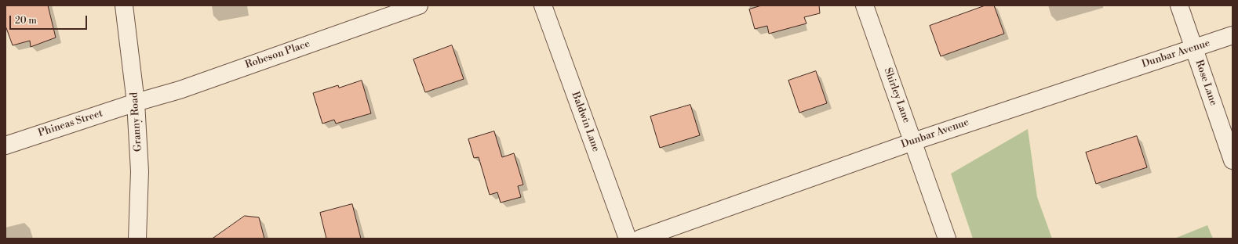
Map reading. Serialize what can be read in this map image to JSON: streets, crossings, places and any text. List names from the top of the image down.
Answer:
{
  "streets": {
    "street": [
      "Dunbar Avenue",
      "Robeson Place",
      "Rose Lane",
      "Shirley Lane",
      "Granny Road",
      "Baldwin Lane",
      "Phineas Street"
    ]
  },
  "crossings": [
    ["Dunbar Avenue", "Rose Lane"],
    ["Dunbar Avenue", "Shirley Lane"],
    ["Robeson Place", "Granny Road"],
    ["Robeson Place", "Phineas Street"],
    ["Granny Road", "Phineas Street"]
  ],
  "scale_bar": "20 m"
}
